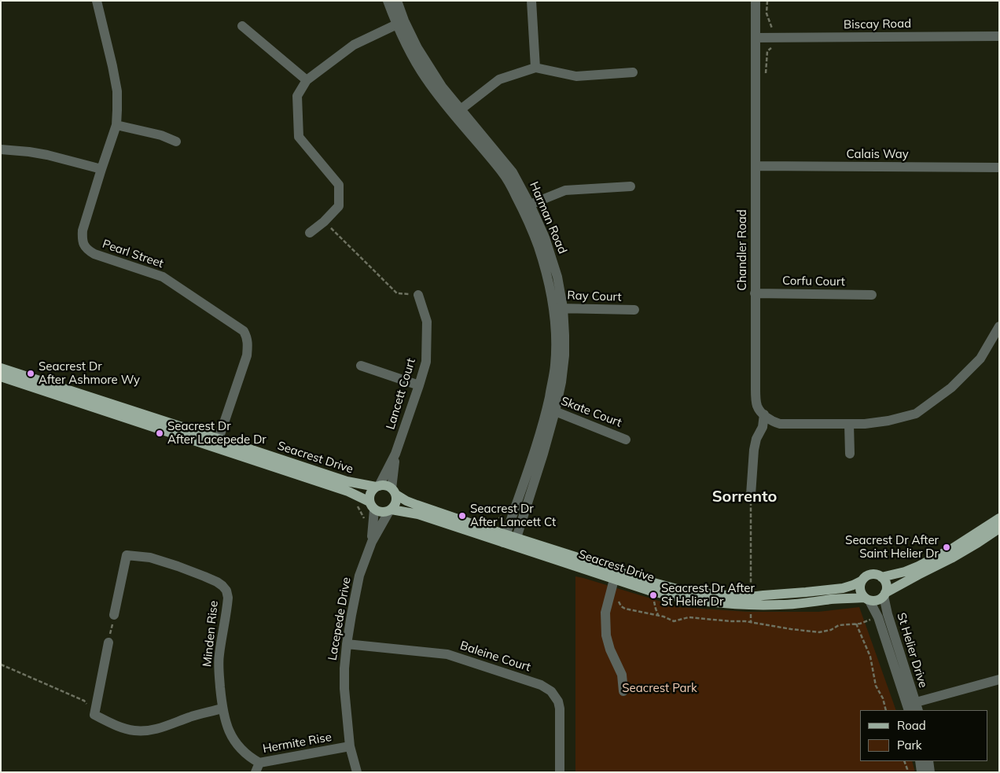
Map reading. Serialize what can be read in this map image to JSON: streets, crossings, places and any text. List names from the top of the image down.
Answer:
{
  "streets": {
    "main road": ["Seacrest Drive"],
    "street": [
      "Biscay Road",
      "Calais Way",
      "Harman Road",
      "Chandler Road",
      "Pearl Street",
      "Corfu Court",
      "Ray Court",
      "Lancett Court",
      "Skate Court",
      "Lacepede Drive",
      "Minden Rise",
      "St Helier Drive",
      "Baleine Court",
      "Hermite Rise"
    ]
  },
  "crossings": [
    ["Biscay Road", "Chandler Road"],
    ["Calais Way", "Chandler Road"],
    ["Harman Road", "Ray Court"],
    ["Harman Road", "Skate Court"],
    ["Harman Road", "Seacrest Drive"],
    ["Chandler Road", "Corfu Court"],
    ["Pearl Street", "Seacrest Drive"],
    ["Lancett Court", "Seacrest Drive"],
    ["Lancett Court", "Lacepede Drive"],
    ["Seacrest Drive", "Lacepede Drive"],
    ["Seacrest Drive", "St Helier Drive"],
    ["Lacepede Drive", "Baleine Court"],
    ["Lacepede Drive", "Hermite Rise"],
    ["Minden Rise", "Hermite Rise"]
  ],
  "districts": ["Sorrento"],
  "parks": ["Seacrest Park"],
  "places": [
    "Seacrest Dr After Ashmore Wy",
    "Seacrest Dr After Lacepede Dr",
    "Seacrest Dr After Lancett Ct",
    "Seacrest Dr After Saint Helier Dr",
    "Seacrest Dr After St Helier Dr"
  ],
  "legend": ["Road", "Park"]
}
